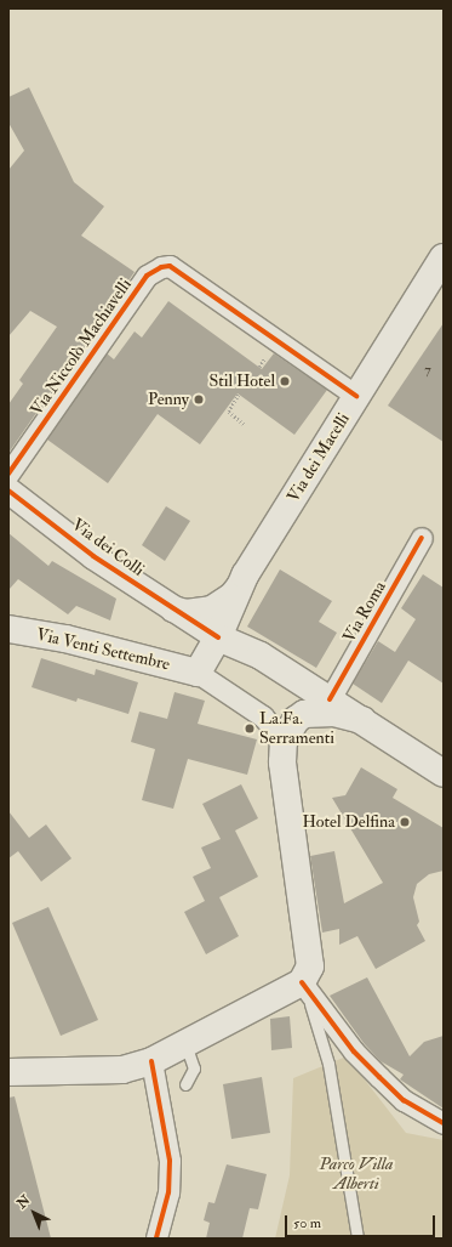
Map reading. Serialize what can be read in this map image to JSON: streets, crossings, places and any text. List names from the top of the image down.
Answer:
{
  "streets": {
    "main road": ["Via dei Macelli", "Via Venti Settembre"],
    "street": ["Via Niccolò Machiavelli", "Via dei Colli", "Via Roma"]
  },
  "crossings": [
    ["Via Niccolò Machiavelli", "Via dei Macelli"],
    ["Via dei Macelli", "Via dei Colli"],
    ["Via dei Macelli", "Via Venti Settembre"]
  ],
  "parks": ["Parco Villa Alberti"],
  "places": [
    "Stil Hotel",
    "Penny",
    "La.Fa. Serramenti",
    "Hotel Delfina"
  ],
  "house_numbers": ["7"],
  "scale_bar": "50 m",
  "north": "top left"
}
